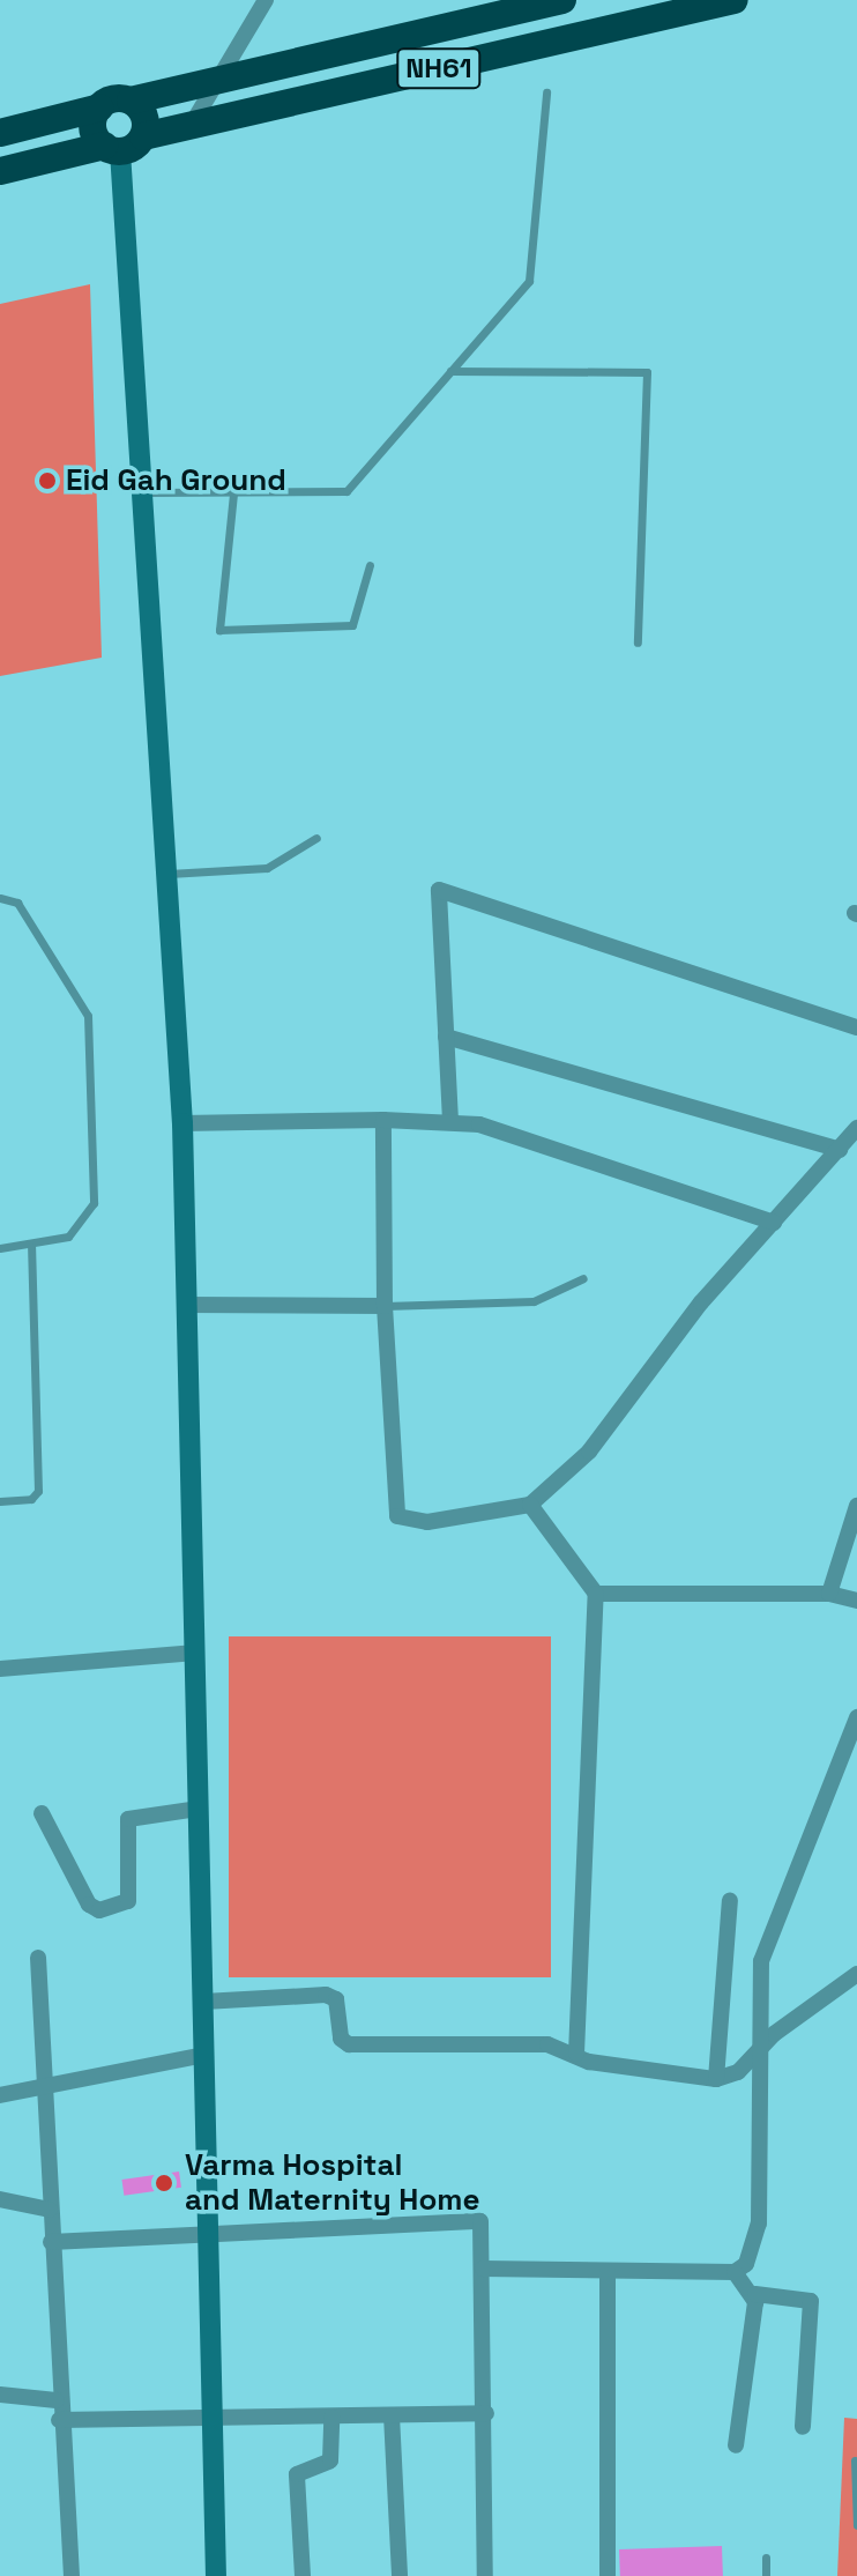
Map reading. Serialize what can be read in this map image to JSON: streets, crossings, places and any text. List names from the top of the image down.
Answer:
{
  "streets": {
    "highway": ["NH61"]
  },
  "places": ["Eid Gah Ground", "Varma Hospital and Maternity Home"]
}
